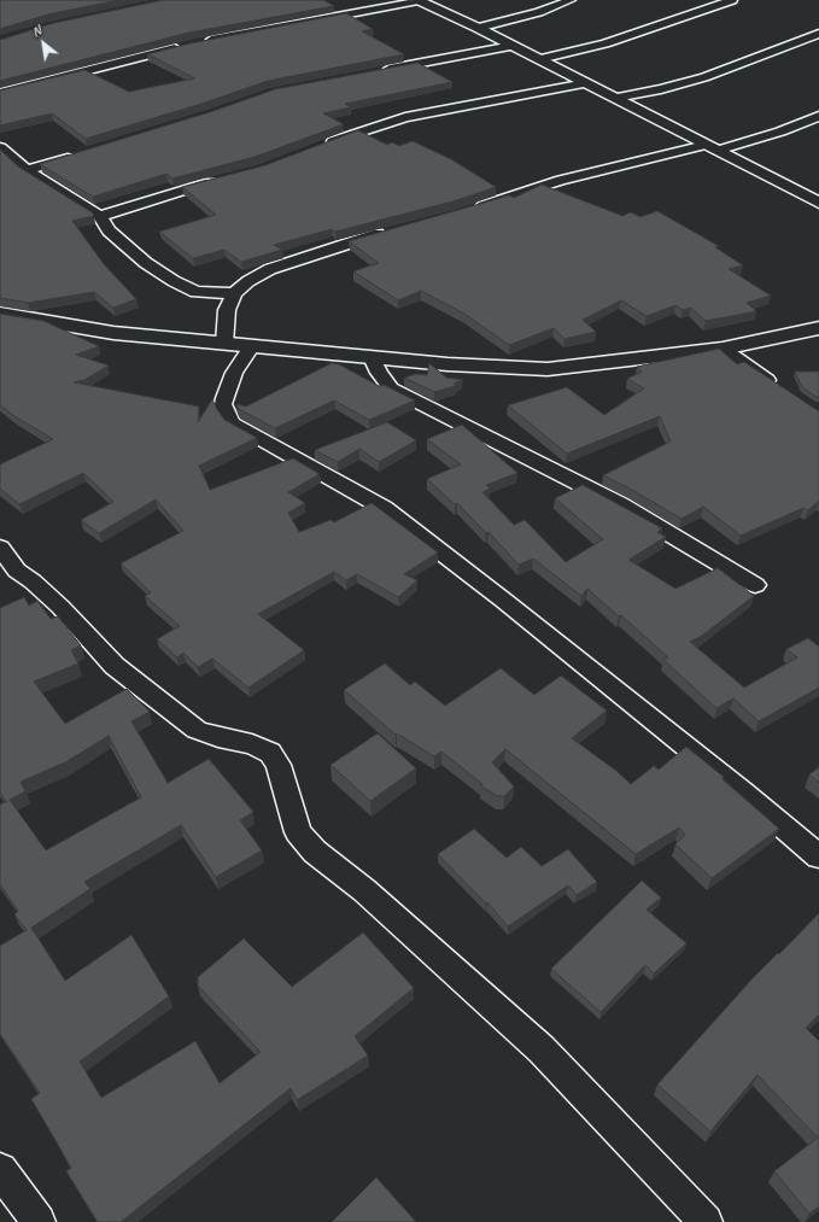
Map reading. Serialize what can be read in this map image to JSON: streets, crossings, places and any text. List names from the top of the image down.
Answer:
{
  "north": "top left"
}
